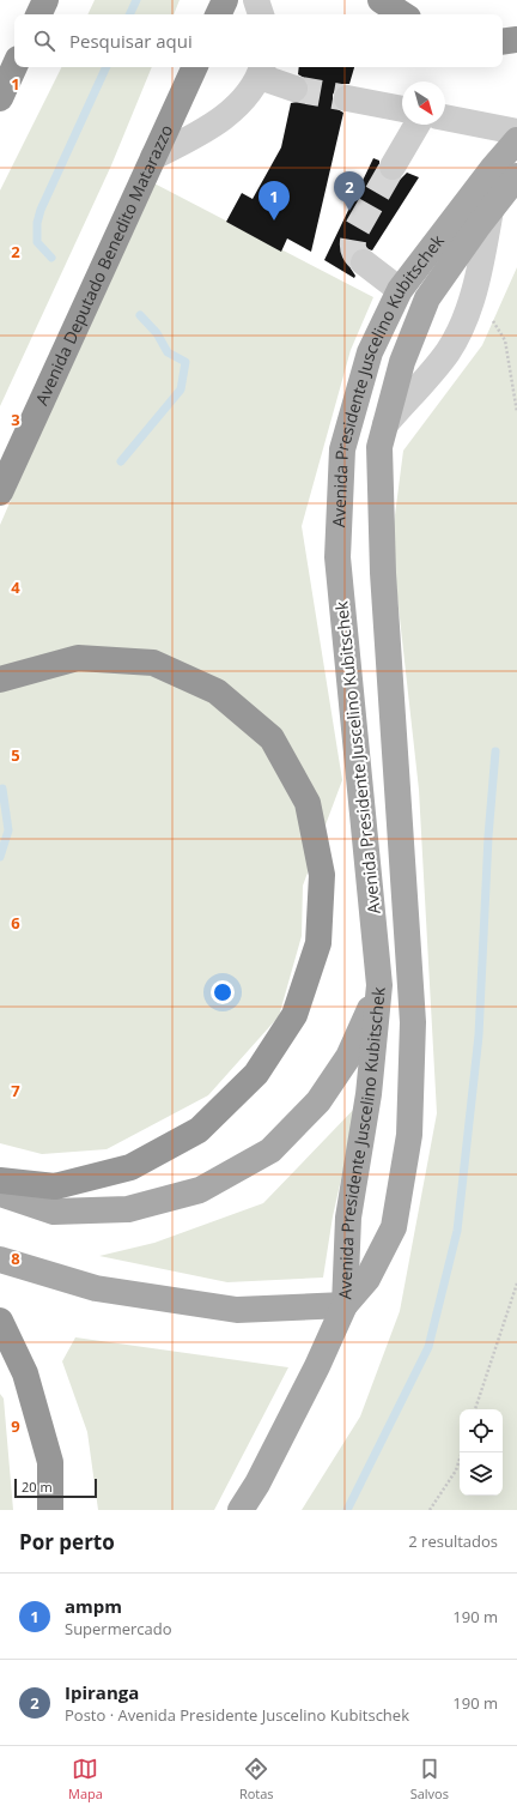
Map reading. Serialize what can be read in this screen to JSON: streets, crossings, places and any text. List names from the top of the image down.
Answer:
{
  "streets": {
    "highway": ["Avenida Deputado Benedito Matarazzo"],
    "main road": ["Avenida Presidente Juscelino Kubitschek"]
  },
  "scale_bar": "20 m",
  "north": "bottom right",
  "page": {
    "search": "Pesquisar aqui",
    "pins": ["2", "1"],
    "scale": "20 m",
    "heading": ["Por perto", "2 resultados"],
    "list": [
      {
        "mark": "1",
        "name": "ampm",
        "note": "Supermercado",
        "value": "190 m"
      },
      {
        "mark": "2",
        "name": "Ipiranga",
        "note": "Posto · Avenida Presidente Juscelino Kubitschek",
        "value": "190 m"
      }
    ],
    "nav": ["Mapa", "Rotas", "Salvos"]
  },
  "grid": {
    "rows": [
      "1",
      "2",
      "3",
      "4",
      "5",
      "6",
      "7",
      "8",
      "9"
    ]
  }
}
